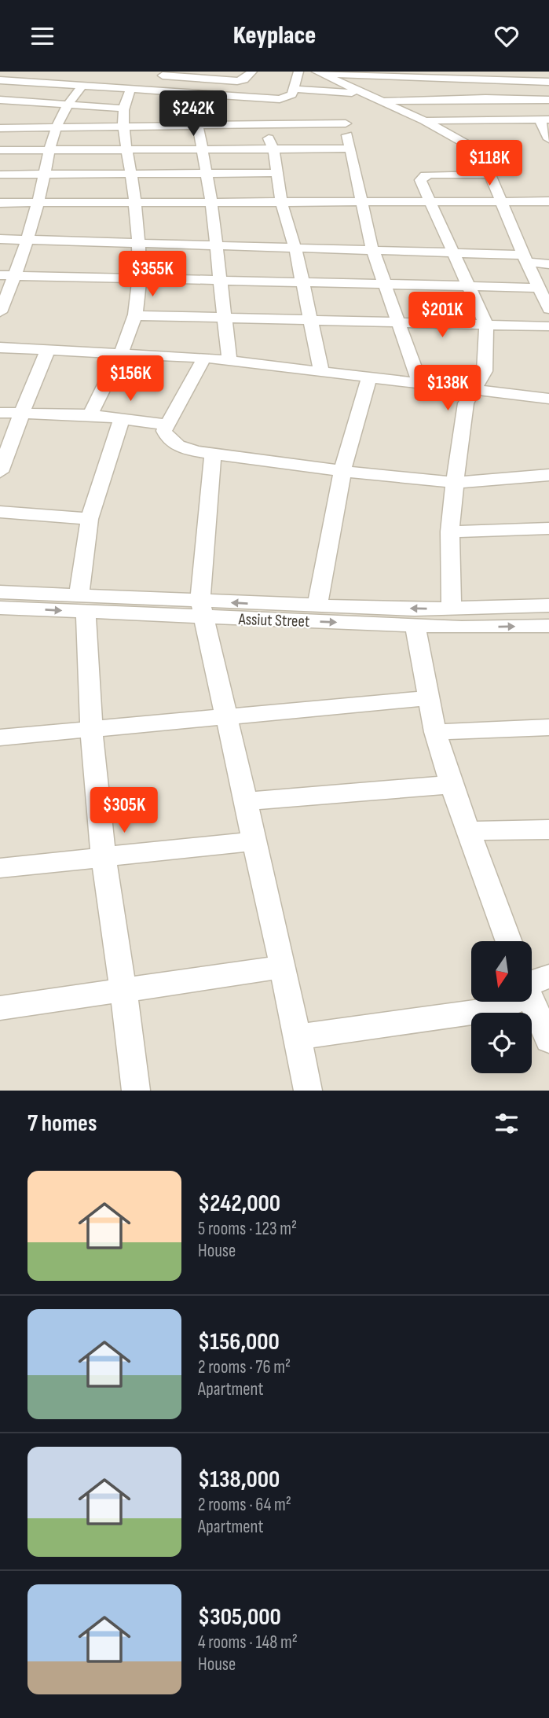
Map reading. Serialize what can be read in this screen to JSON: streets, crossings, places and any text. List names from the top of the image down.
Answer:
{
  "streets": {
    "street": ["Assiut Street"]
  },
  "north": "bottom",
  "page": {
    "header": "Keyplace",
    "price": [
      "$242K",
      "$118K",
      "$355K",
      "$201K",
      "$156K",
      "$138K",
      "$305K"
    ],
    "heading": "7 homes",
    "list": [
      {
        "name": "$242,000",
        "note": "5 rooms · 123 m² · House"
      },
      {
        "name": "$156,000",
        "note": "2 rooms · 76 m² · Apartment"
      },
      {
        "name": "$138,000",
        "note": "2 rooms · 64 m² · Apartment"
      },
      {
        "name": "$305,000",
        "note": "4 rooms · 148 m² · House"
      }
    ]
  }
}
